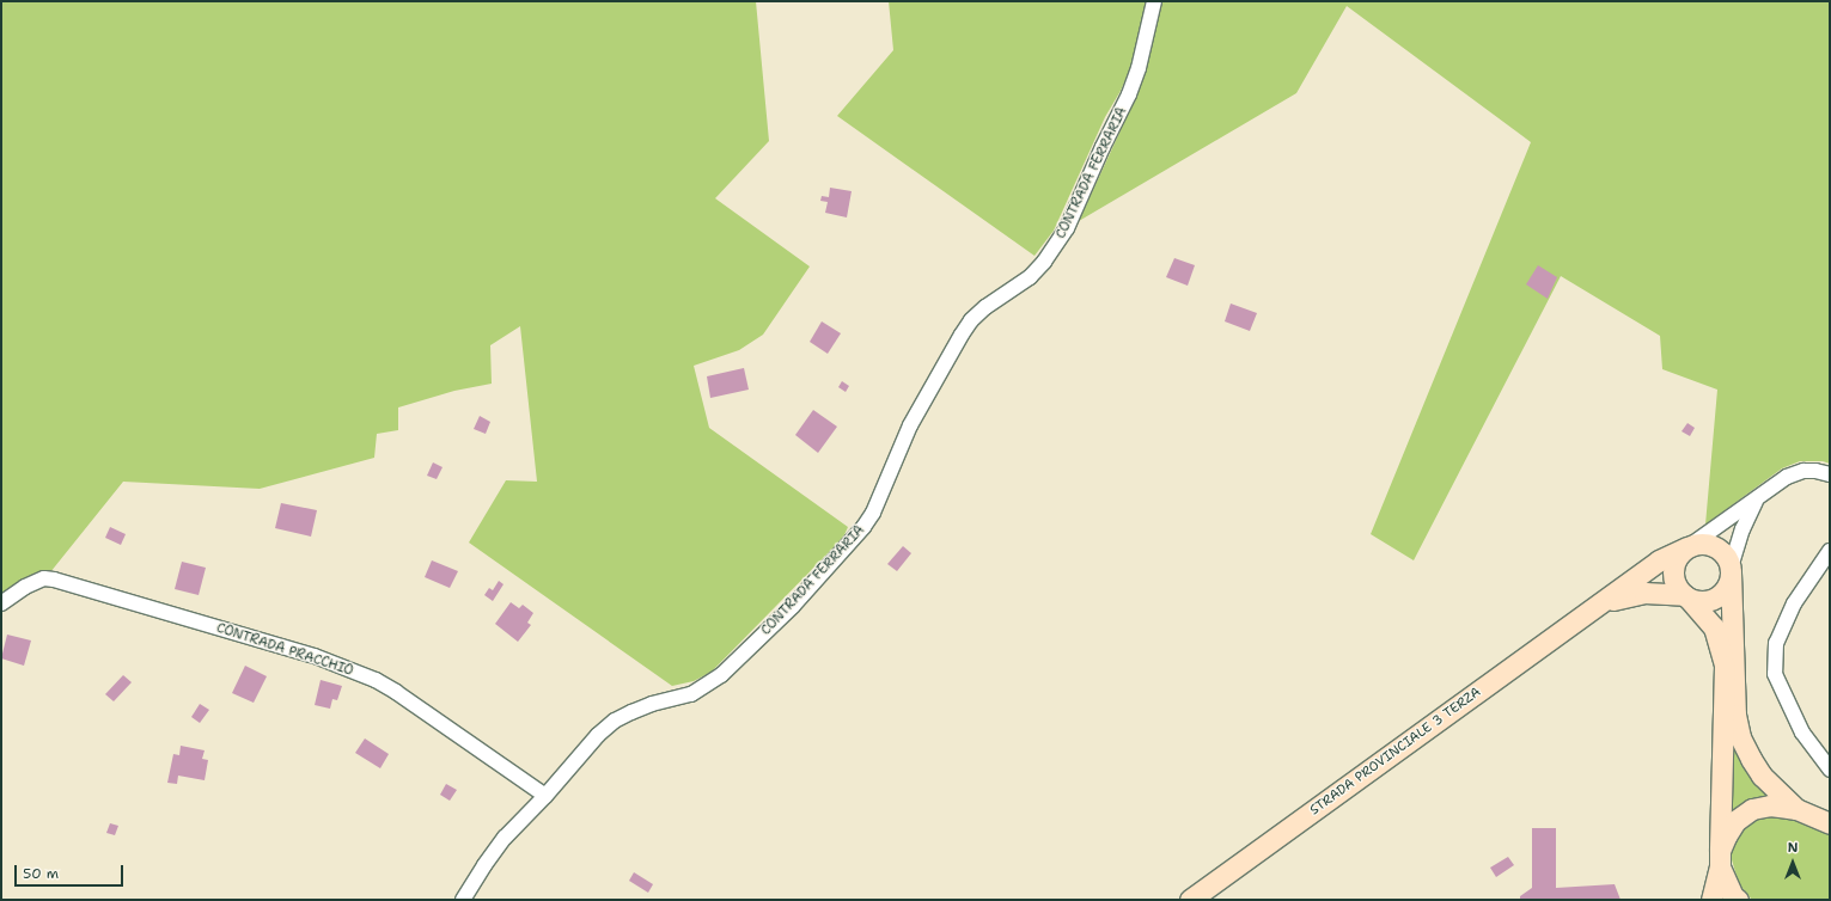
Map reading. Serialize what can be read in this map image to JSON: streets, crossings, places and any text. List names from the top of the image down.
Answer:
{
  "streets": {
    "street": ["CONTRADA FERRARIA", "CONTRADA PRACCHIO", "STRADA PROVINCIALE 3 TERZA"]
  },
  "crossings": [
    ["CONTRADA FERRARIA", "CONTRADA PRACCHIO"]
  ],
  "scale_bar": "50 m",
  "north": "top"
}
